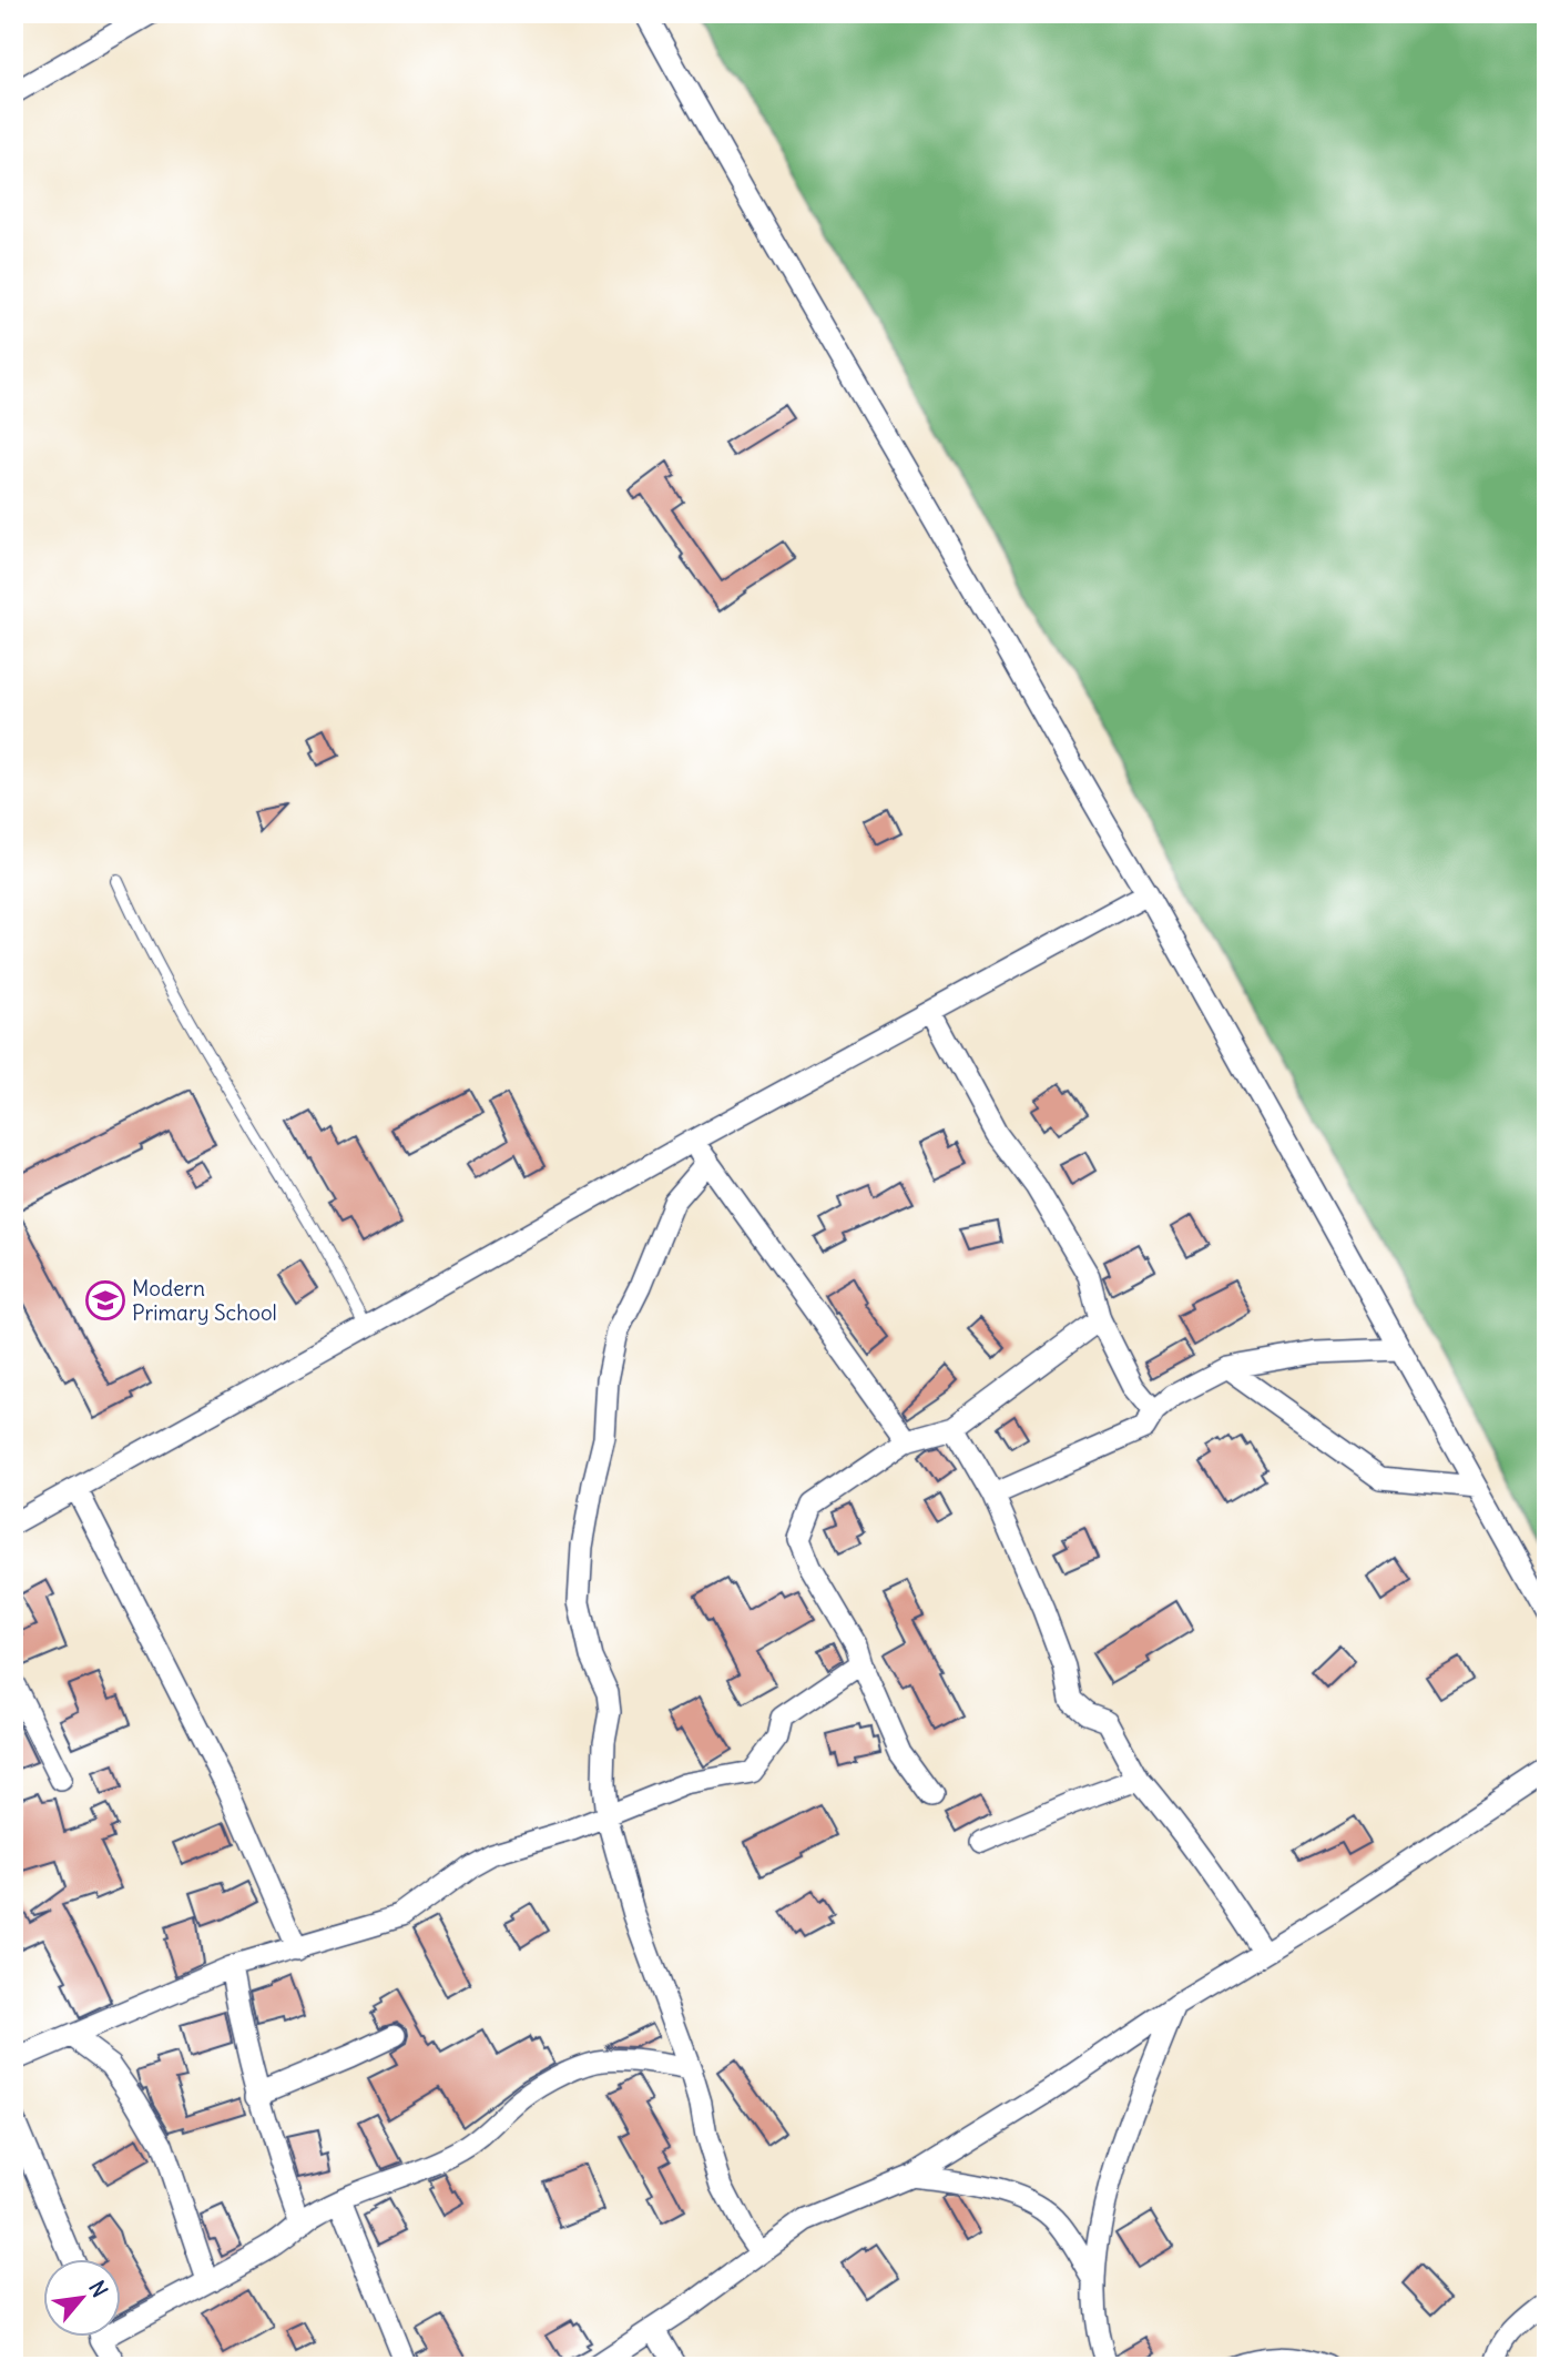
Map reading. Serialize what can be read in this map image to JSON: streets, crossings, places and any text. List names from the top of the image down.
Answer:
{
  "places": {
    "school or university": ["Modern Primary School"]
  },
  "north": "top right"
}
